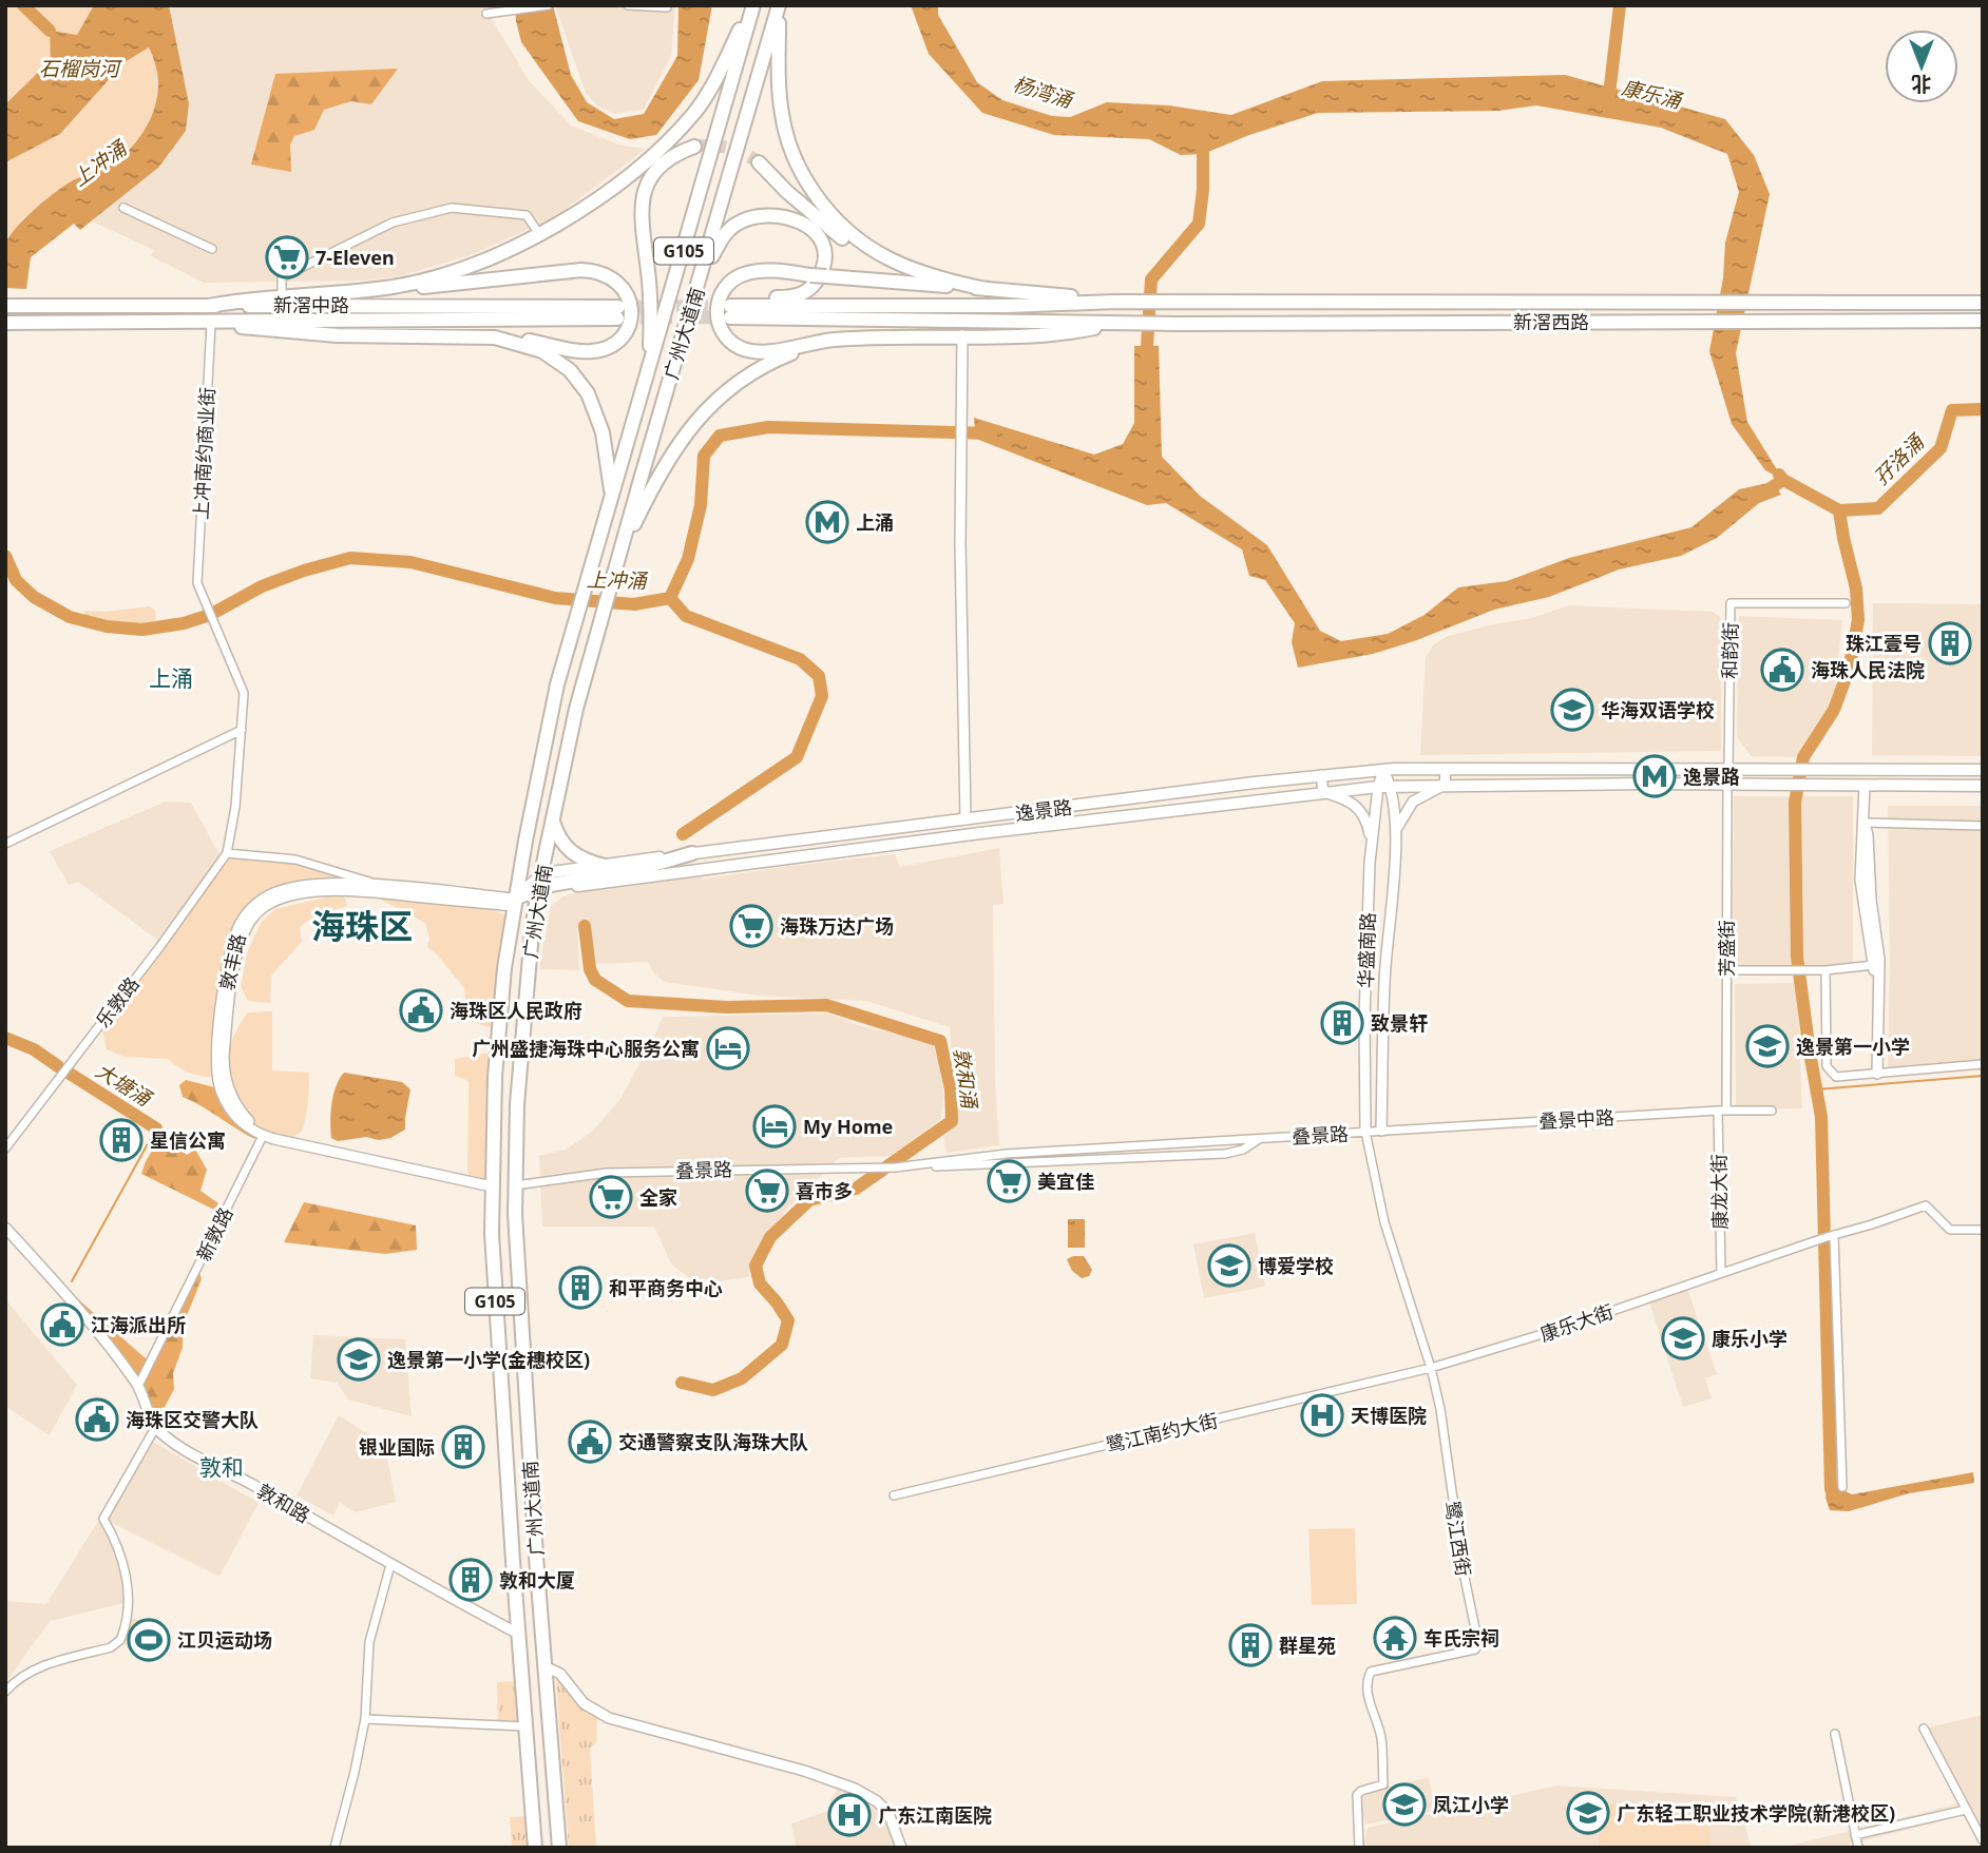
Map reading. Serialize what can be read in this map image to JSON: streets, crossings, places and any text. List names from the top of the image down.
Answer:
{
  "streets": {
    "highway": [
      "G105",
      "新滘中路",
      "新滘西路",
      "广州大道南"
    ],
    "main road": ["逸景路"],
    "street": [
      "上冲南约商业街",
      "和韵街",
      "芳盛街",
      "华盛南路",
      "敦丰路",
      "乐敦路",
      "叠景中路",
      "叠景路",
      "康龙大街",
      "新敦路",
      "康乐大街",
      "鹭江南约大街",
      "敦和路",
      "鹭江西街"
    ]
  },
  "crossings": [
    ["广州大道南", "逸景路"],
    ["广州大道南", "敦丰路"],
    ["广州大道南", "叠景路"],
    ["广州大道南", "敦和路"],
    ["和韵街", "逸景路"],
    ["逸景路", "芳盛街"],
    ["逸景路", "华盛南路"],
    ["芳盛街", "叠景中路"],
    ["芳盛街", "康龙大街"],
    ["华盛南路", "叠景路"],
    ["华盛南路", "鹭江西街"],
    ["敦丰路", "新敦路"],
    ["叠景中路", "叠景路"],
    ["叠景中路", "康龙大街"],
    ["叠景路", "鹭江西街"],
    ["康龙大街", "康乐大街"],
    ["康乐大街", "鹭江南约大街"],
    ["康乐大街", "鹭江西街"],
    ["鹭江南约大街", "鹭江西街"]
  ],
  "districts": ["上涌", "海珠区", "敦和"],
  "water": [
    "石榴岗河",
    "杨湾涌",
    "康乐涌",
    "上冲涌",
    "孖洛涌",
    "敦和涌",
    "大塘涌"
  ],
  "places": {
    "supermarket": [
      "7-Eleven",
      "海珠万达广场",
      "美宜佳",
      "喜市多",
      "全家"
    ],
    "metro station": ["上涌", "逸景路"],
    "building": [
      "珠江壹号",
      "致景轩",
      "星信公寓",
      "和平商务中心",
      "银业国际",
      "敦和大厦",
      "群星苑"
    ],
    "public building": [
      "海珠人民法院",
      "海珠区人民政府",
      "江海派出所",
      "海珠区交警大队",
      "交通警察支队海珠大队"
    ],
    "school or university": [
      "华海双语学校",
      "逸景第一小学",
      "博爱学校",
      "康乐小学",
      "逸景第一小学(金穗校区)",
      "凤江小学",
      "广东轻工职业技术学院(新港校区)"
    ],
    "hotel": ["广州盛捷海珠中心服务公寓", "My Home"],
    "hospital": ["天博医院", "广东江南医院"],
    "temple": ["车氏宗祠"],
    "sports": ["江贝运动场"]
  },
  "north": "bottom"
}
